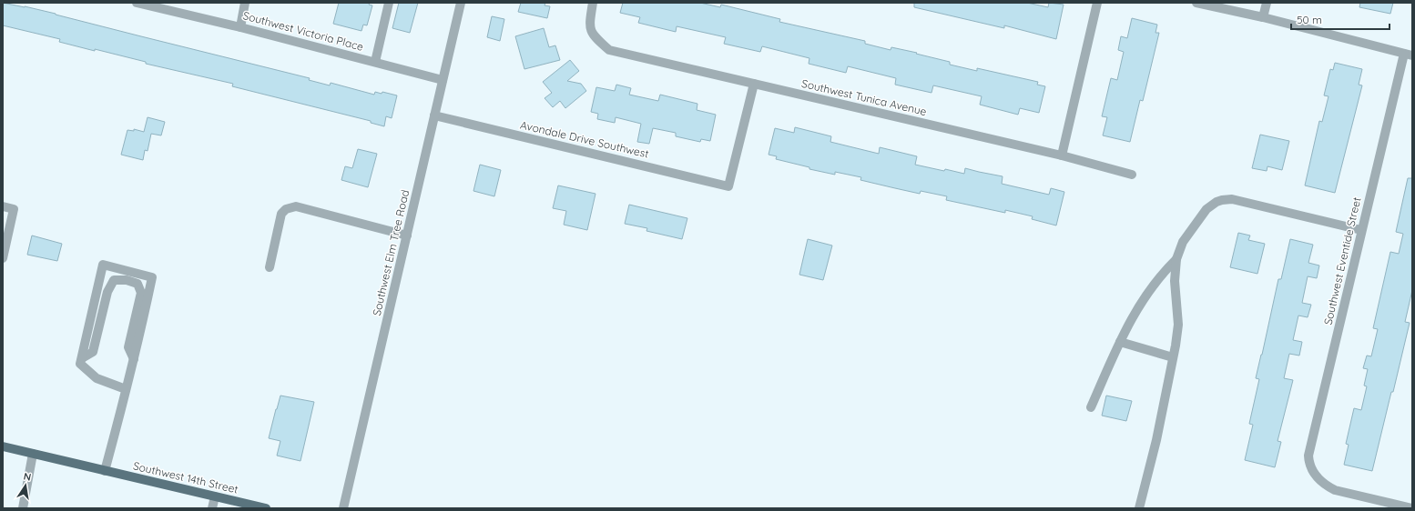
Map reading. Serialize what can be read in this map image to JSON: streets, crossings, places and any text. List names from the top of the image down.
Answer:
{
  "streets": {
    "main road": ["Southwest 14th Street"],
    "street": [
      "Southwest Victoria Place",
      "Southwest Tunica Avenue",
      "Avondale Drive Southwest",
      "Southwest Elm Tree Road",
      "Southwest Eventide Street"
    ]
  },
  "crossings": [
    ["Southwest Victoria Place", "Southwest Elm Tree Road"],
    ["Southwest Tunica Avenue", "Avondale Drive Southwest"],
    ["Avondale Drive Southwest", "Southwest Elm Tree Road"]
  ],
  "scale_bar": "50 m",
  "north": "top"
}
